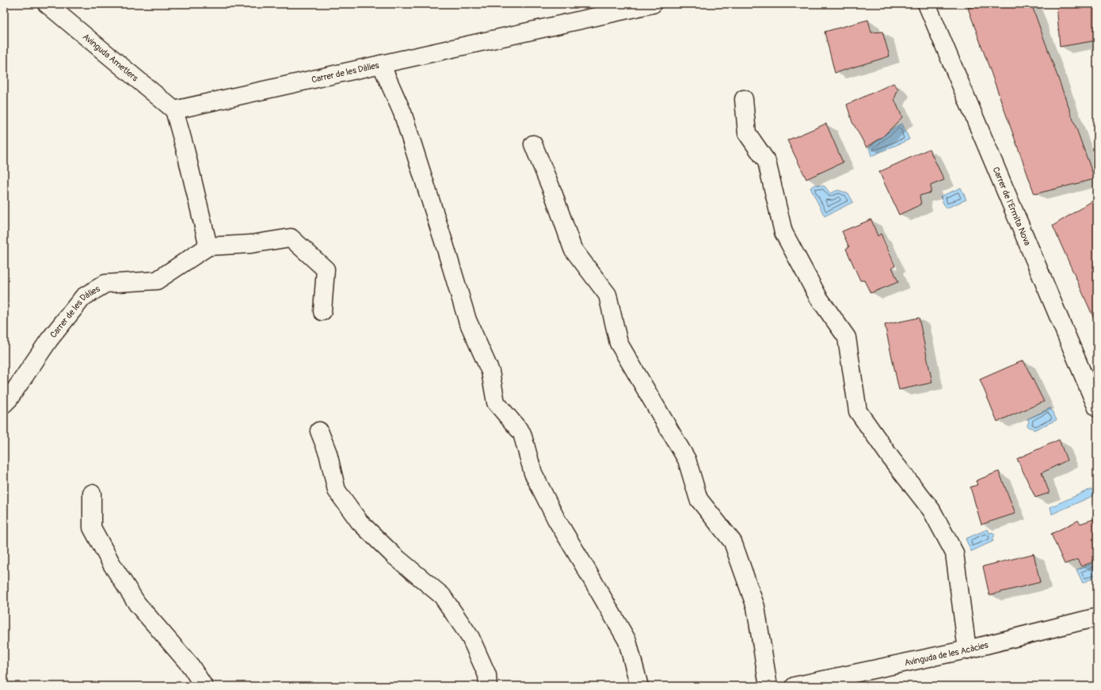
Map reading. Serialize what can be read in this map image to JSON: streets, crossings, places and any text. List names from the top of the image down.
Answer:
{
  "streets": {
    "street": [
      "Avinguda Ametlers",
      "Carrer de les Dàlies",
      "Carrer de l'Ermita Nova",
      "Avinguda de les Acàcies"
    ]
  },
  "crossings": [
    ["Avinguda Ametlers", "Carrer de les Dàlies"]
  ]
}
